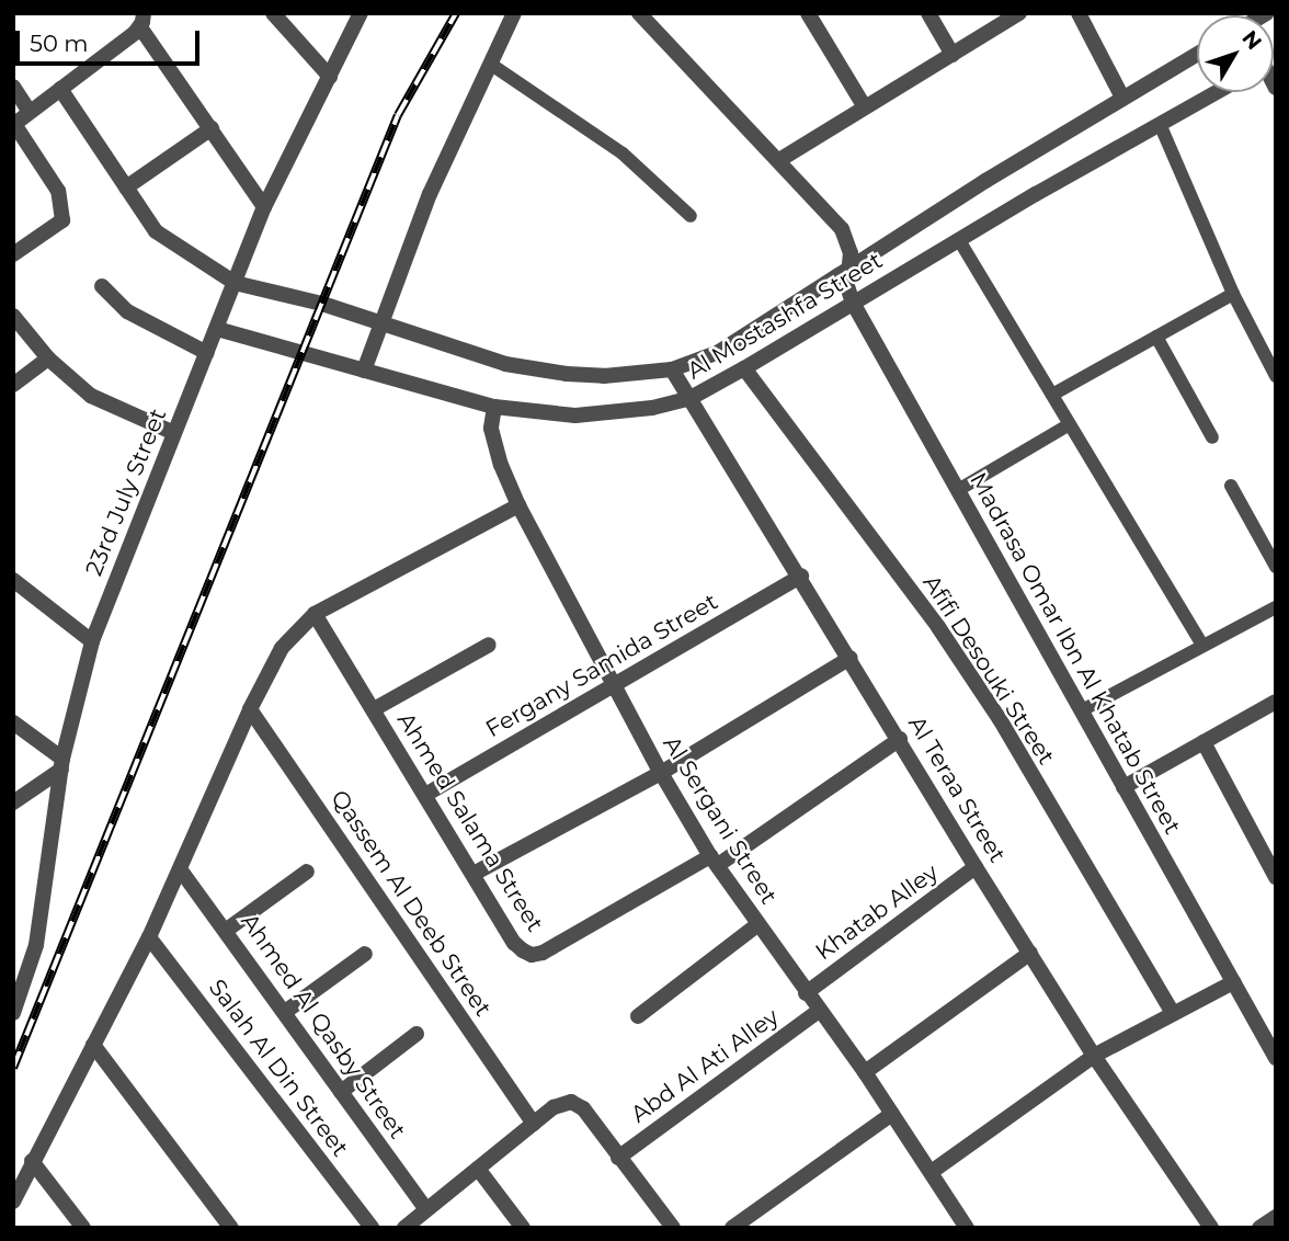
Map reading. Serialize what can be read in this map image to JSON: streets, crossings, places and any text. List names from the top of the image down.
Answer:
{
  "streets": {
    "street": [
      "Al Mostashfa Street",
      "23rd July Street",
      "Madrasa Omar Ibn Al Khatab Street",
      "Fergany Samida Street",
      "Afifi Desouki Street",
      "Al Teraa Street",
      "Al Sergani Street",
      "Ahmed Salama Street",
      "Qassem Al Deeb Street",
      "Khatab Alley",
      "Ahmed Al Qasby Street",
      "Abd Al Ati Alley",
      "Salah Al Din Street"
    ]
  },
  "crossings": [
    ["Al Mostashfa Street", "23rd July Street"],
    ["Al Mostashfa Street", "Madrasa Omar Ibn Al Khatab Street"],
    ["Al Mostashfa Street", "Afifi Desouki Street"],
    ["Al Mostashfa Street", "Al Teraa Street"],
    ["Al Mostashfa Street", "Al Sergani Street"],
    ["Fergany Samida Street", "Al Teraa Street"],
    ["Fergany Samida Street", "Al Sergani Street"],
    ["Fergany Samida Street", "Ahmed Salama Street"],
    ["Al Teraa Street", "Khatab Alley"],
    ["Al Sergani Street", "Ahmed Salama Street"],
    ["Al Sergani Street", "Khatab Alley"],
    ["Al Sergani Street", "Abd Al Ati Alley"]
  ],
  "scale_bar": "50 m",
  "north": "top right"
}
